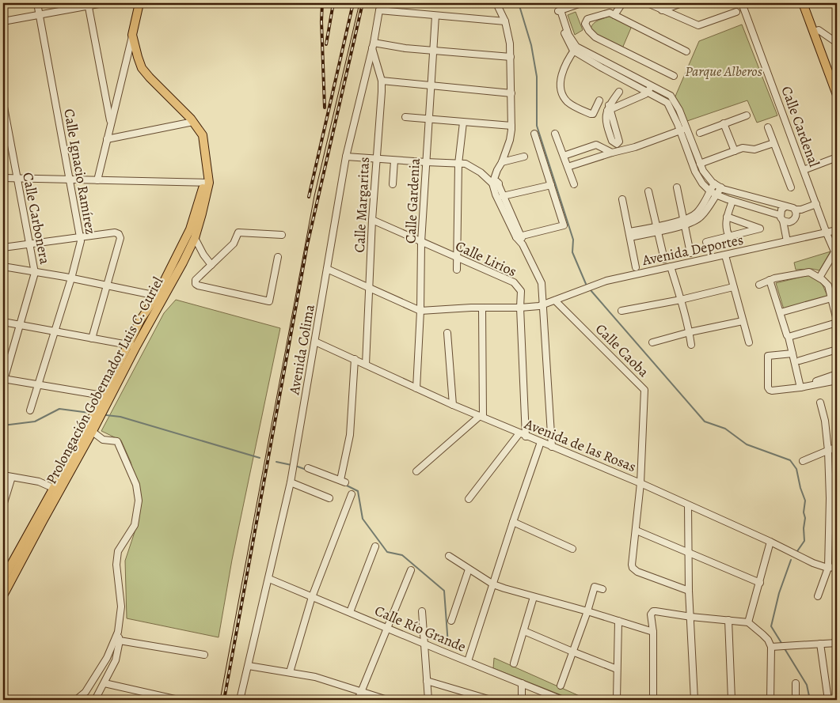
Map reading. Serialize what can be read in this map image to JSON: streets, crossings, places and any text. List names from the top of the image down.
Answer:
{
  "streets": {
    "main road": ["Prolongación Gobernador Luis C. Curiel"],
    "street": [
      "Calle Cardenal",
      "Calle Ignacio Ramírez",
      "Calle Gardenia",
      "Calle Margaritas",
      "Calle Carbonera",
      "Avenida Deportes",
      "Calle Lirios",
      "Avenida Colima",
      "Calle Caoba",
      "Avenida de las Rosas",
      "Calle Río Grande"
    ]
  },
  "crossings": [
    ["Calle Cardenal", "Avenida Deportes"],
    ["Calle Gardenia", "Avenida Deportes"],
    ["Calle Gardenia", "Calle Lirios"],
    ["Calle Gardenia", "Avenida de las Rosas"],
    ["Calle Margaritas", "Calle Lirios"],
    ["Calle Margaritas", "Avenida Colima"],
    ["Calle Margaritas", "Avenida de las Rosas"],
    ["Avenida Deportes", "Calle Lirios"],
    ["Avenida Deportes", "Calle Caoba"],
    ["Calle Lirios", "Avenida de las Rosas"],
    ["Avenida Colima", "Avenida de las Rosas"],
    ["Avenida Colima", "Calle Río Grande"],
    ["Calle Caoba", "Avenida de las Rosas"]
  ],
  "parks": ["Parque Alberos"]
}
